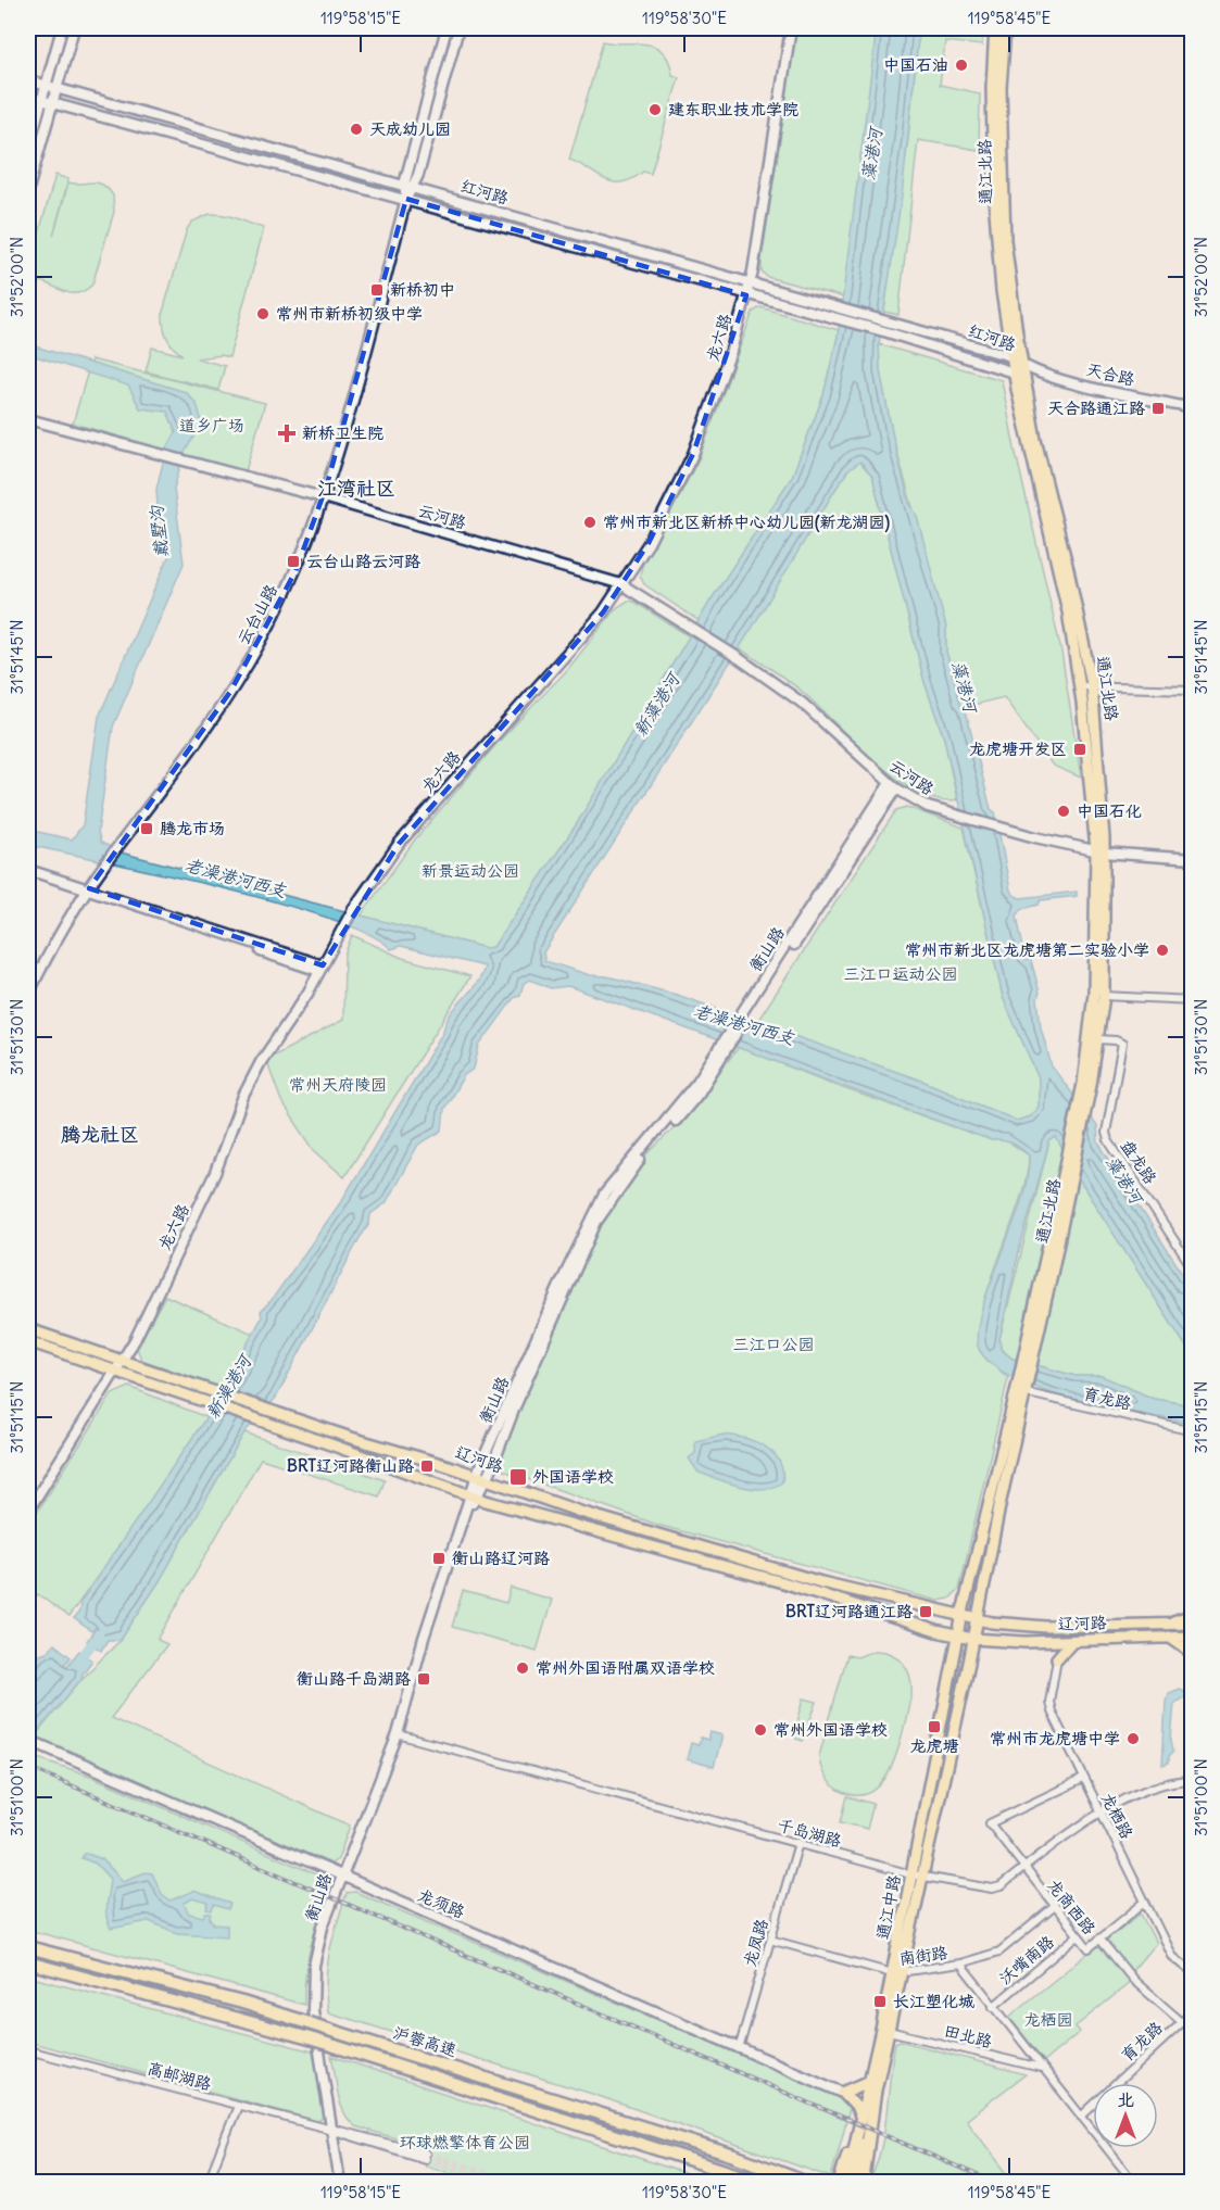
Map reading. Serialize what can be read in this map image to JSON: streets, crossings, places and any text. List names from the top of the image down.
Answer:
{
  "streets": {
    "highway": ["沪蓉高速"],
    "main road": ["通江北路", "辽河路", "通江中路"],
    "street": [
      "红河路",
      "龙六路",
      "天合路",
      "云河路",
      "云台山路",
      "衡山路",
      "盘龙路",
      "育龙路",
      "龙栖路",
      "千岛湖路",
      "龙须路",
      "龙商西路",
      "龙凤路",
      "南街路",
      "沃嘴南路",
      "田北路",
      "高邮湖路"
    ]
  },
  "crossings": [
    ["通江北路", "红河路"],
    ["通江北路", "天合路"],
    ["通江北路", "云河路"],
    ["通江北路", "盘龙路"],
    ["红河路", "龙六路"],
    ["红河路", "天合路"],
    ["红河路", "云台山路"],
    ["龙六路", "云河路"],
    ["龙六路", "辽河路"],
    ["云河路", "云台山路"],
    ["云河路", "衡山路"],
    ["衡山路", "辽河路"],
    ["衡山路", "千岛湖路"],
    ["衡山路", "龙须路"],
    ["衡山路", "高邮湖路"],
    ["育龙路", "南街路"],
    ["辽河路", "通江中路"],
    ["龙栖路", "千岛湖路"],
    ["龙栖路", "龙商西路"],
    ["千岛湖路", "通江中路"],
    ["千岛湖路", "龙商西路"],
    ["千岛湖路", "龙凤路"],
    ["龙须路", "龙凤路"],
    ["通江中路", "南街路"],
    ["通江中路", "田北路"],
    ["龙商西路", "沃嘴南路"],
    ["龙凤路", "南街路"],
    ["南街路", "沃嘴南路"],
    ["南街路", "田北路"]
  ],
  "districts": ["江湾社区", "腾龙社区"],
  "water": [
    "藻港河",
    "戴墅沟",
    "新藻港河",
    "老澡港河西支",
    "新澡港河"
  ],
  "parks": [
    "道乡广场",
    "新景运动公园",
    "三江口运动公园",
    "常州天府陵园",
    "三江口公园",
    "龙栖园",
    "环球燃擎体育公园"
  ],
  "places": {
    "other": [
      "中国石油",
      "建东职业技术学院",
      "天成幼儿园",
      "常州市新桥初级中学",
      "常州市新北区新桥中心幼儿园(新龙湖园)",
      "中国石化",
      "常州市新北区龙虎塘第二实验小学",
      "常州外国语附属双语学校",
      "常州外国语学校",
      "常州市龙虎塘中学"
    ],
    "transit": [
      "新桥初中",
      "天合路通江路",
      "云台山路云河路",
      "龙虎塘开发区",
      "腾龙市场",
      "BRT辽河路衡山路",
      "外国语学校",
      "衡山路辽河路",
      "BRT辽河路通江路",
      "衡山路千岛湖路",
      "龙虎塘",
      "长江塑化城"
    ],
    "health": ["新桥卫生院"]
  },
  "north": "top",
  "coordinates": [
    "119°58'15\"E",
    "119°58'30\"E",
    "119°58'45\"E",
    "31°52'00\"N",
    "31°51'45\"N",
    "31°51'30\"N",
    "31°51'15\"N",
    "31°51'00\"N"
  ]
}
